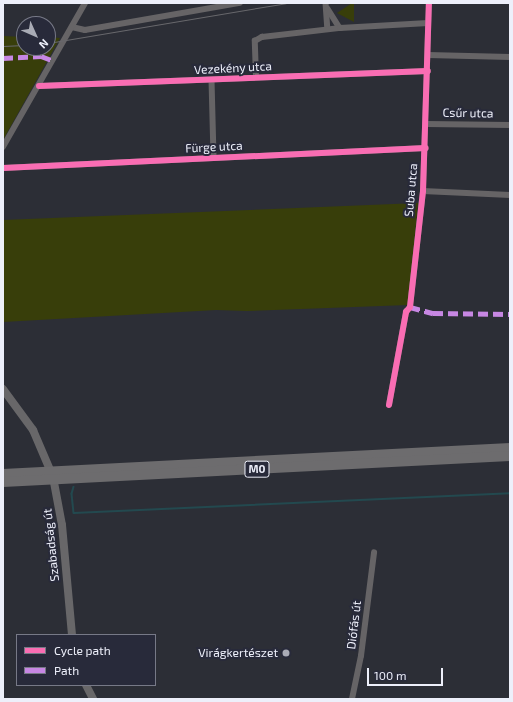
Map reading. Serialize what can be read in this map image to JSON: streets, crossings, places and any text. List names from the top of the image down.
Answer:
{
  "streets": {
    "highway": ["M0"],
    "street": [
      "Vezekény utca",
      "Csűr utca",
      "Fürge utca",
      "Suba utca",
      "Szabadság út",
      "Diófás út"
    ]
  },
  "crossings": [
    ["Vezekény utca", "Suba utca"],
    ["Csűr utca", "Suba utca"],
    ["Fürge utca", "Suba utca"]
  ],
  "places": ["Virágkertészet"],
  "legend": ["Cycle path", "Path"],
  "scale_bar": "100 m",
  "north": "bottom right"
}
